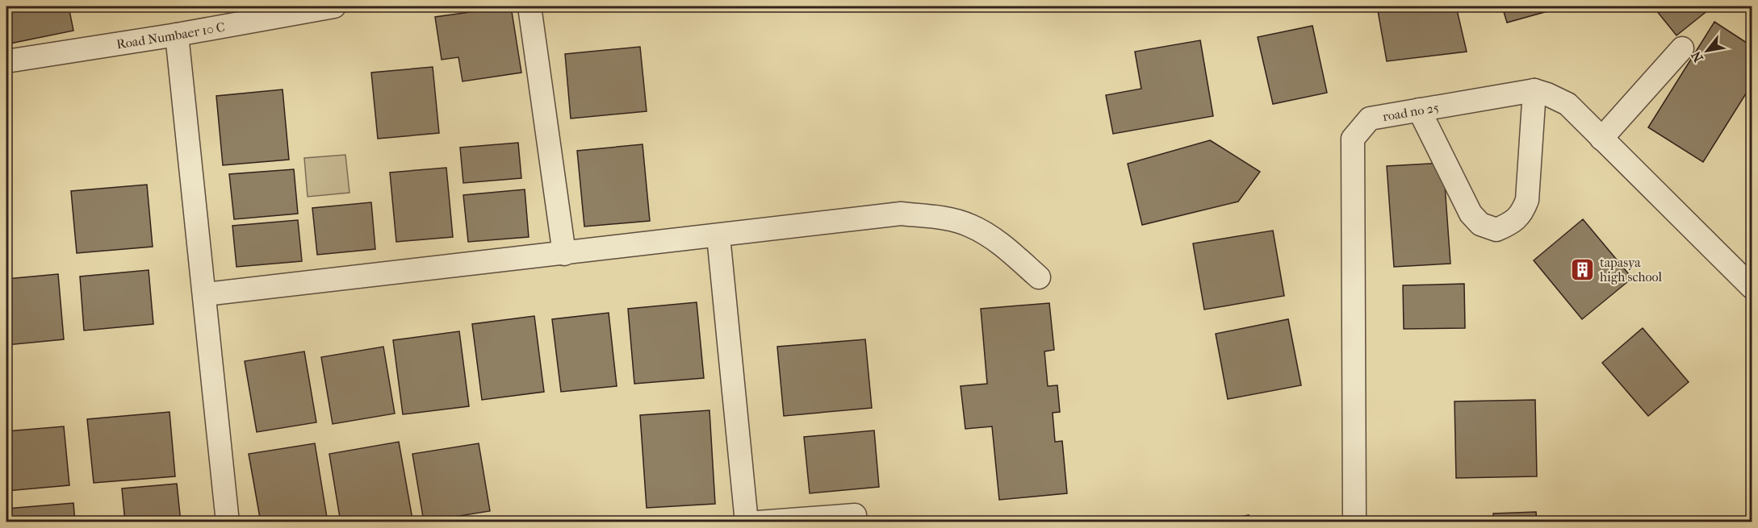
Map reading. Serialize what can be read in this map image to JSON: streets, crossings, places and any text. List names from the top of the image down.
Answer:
{
  "streets": {
    "street": ["Road Numbaer 10 C", "road no 25"]
  },
  "places": {
    "building": ["tapasya high school"]
  },
  "north": "bottom left"
}
